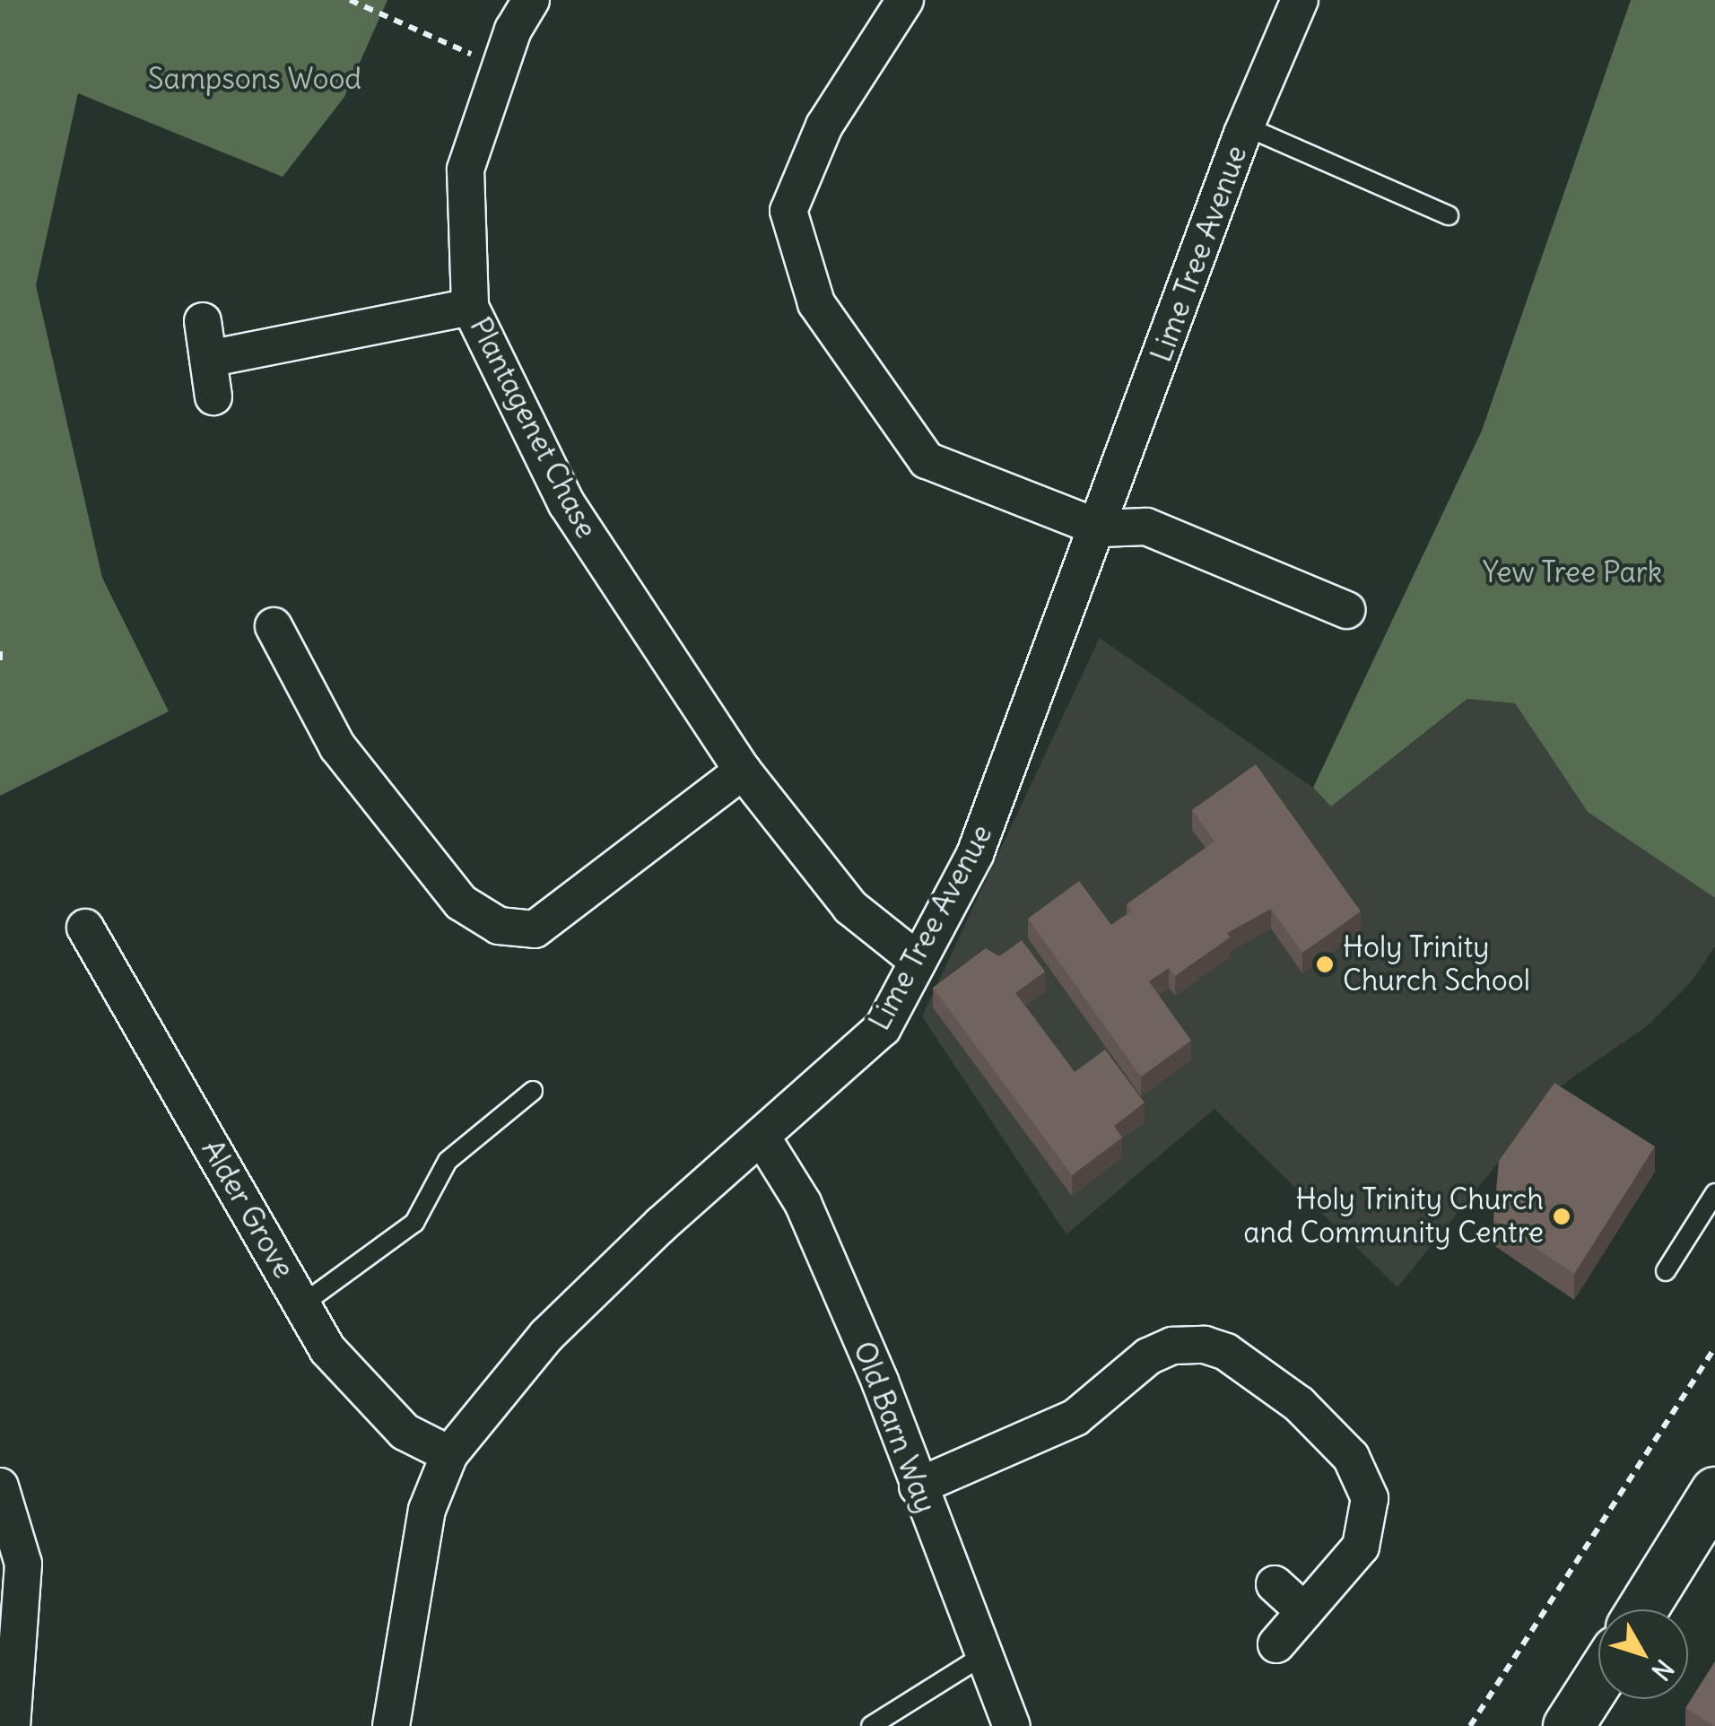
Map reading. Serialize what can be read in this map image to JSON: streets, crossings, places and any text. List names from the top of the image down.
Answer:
{
  "streets": {
    "street": [
      "Lime Tree Avenue",
      "Plantagenet Chase",
      "Alder Grove",
      "Old Barn Way"
    ]
  },
  "crossings": [
    ["Lime Tree Avenue", "Plantagenet Chase"],
    ["Lime Tree Avenue", "Alder Grove"],
    ["Lime Tree Avenue", "Old Barn Way"]
  ],
  "parks": ["Sampsons Wood", "Yew Tree Park"],
  "places": ["Holy Trinity Church School", "Holy Trinity Church and Community Centre"],
  "north": "bottom right"
}
